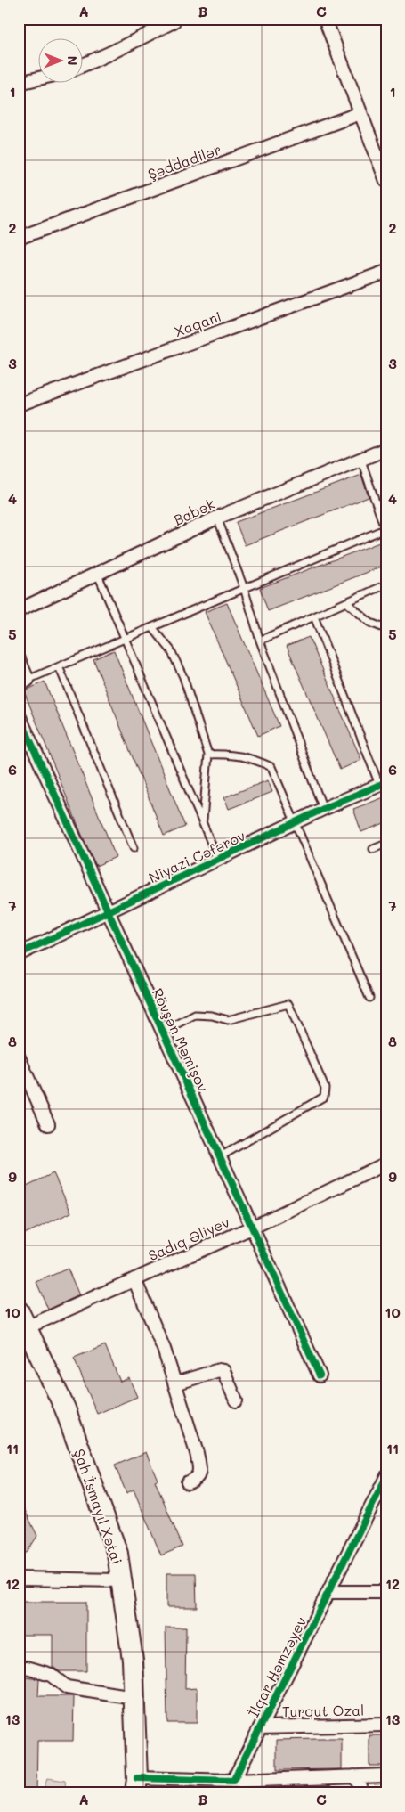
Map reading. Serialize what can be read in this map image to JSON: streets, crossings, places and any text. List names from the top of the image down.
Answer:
{
  "streets": {
    "main road": ["Şah İsmayıl Xətai"],
    "street": [
      "Şəddadilər",
      "Xaqani",
      "Babək",
      "Niyazi Cəfərov",
      "Rövşən Məmişov",
      "Sadıq Əliyev",
      "İlqar Həmzəyev",
      "Turqut Ozal"
    ]
  },
  "crossings": [
    ["Niyazi Cəfərov", "Rövşən Məmişov"],
    ["Rövşən Məmişov", "Sadıq Əliyev"],
    ["Sadıq Əliyev", "Şah İsmayıl Xətai"],
    ["İlqar Həmzəyev", "Turqut Ozal"]
  ],
  "north": "right",
  "grid": {
    "columns": ["A", "B", "C"],
    "rows": [
      "1",
      "2",
      "3",
      "4",
      "5",
      "6",
      "7",
      "8",
      "9",
      "10",
      "11",
      "12",
      "13"
    ]
  }
}
